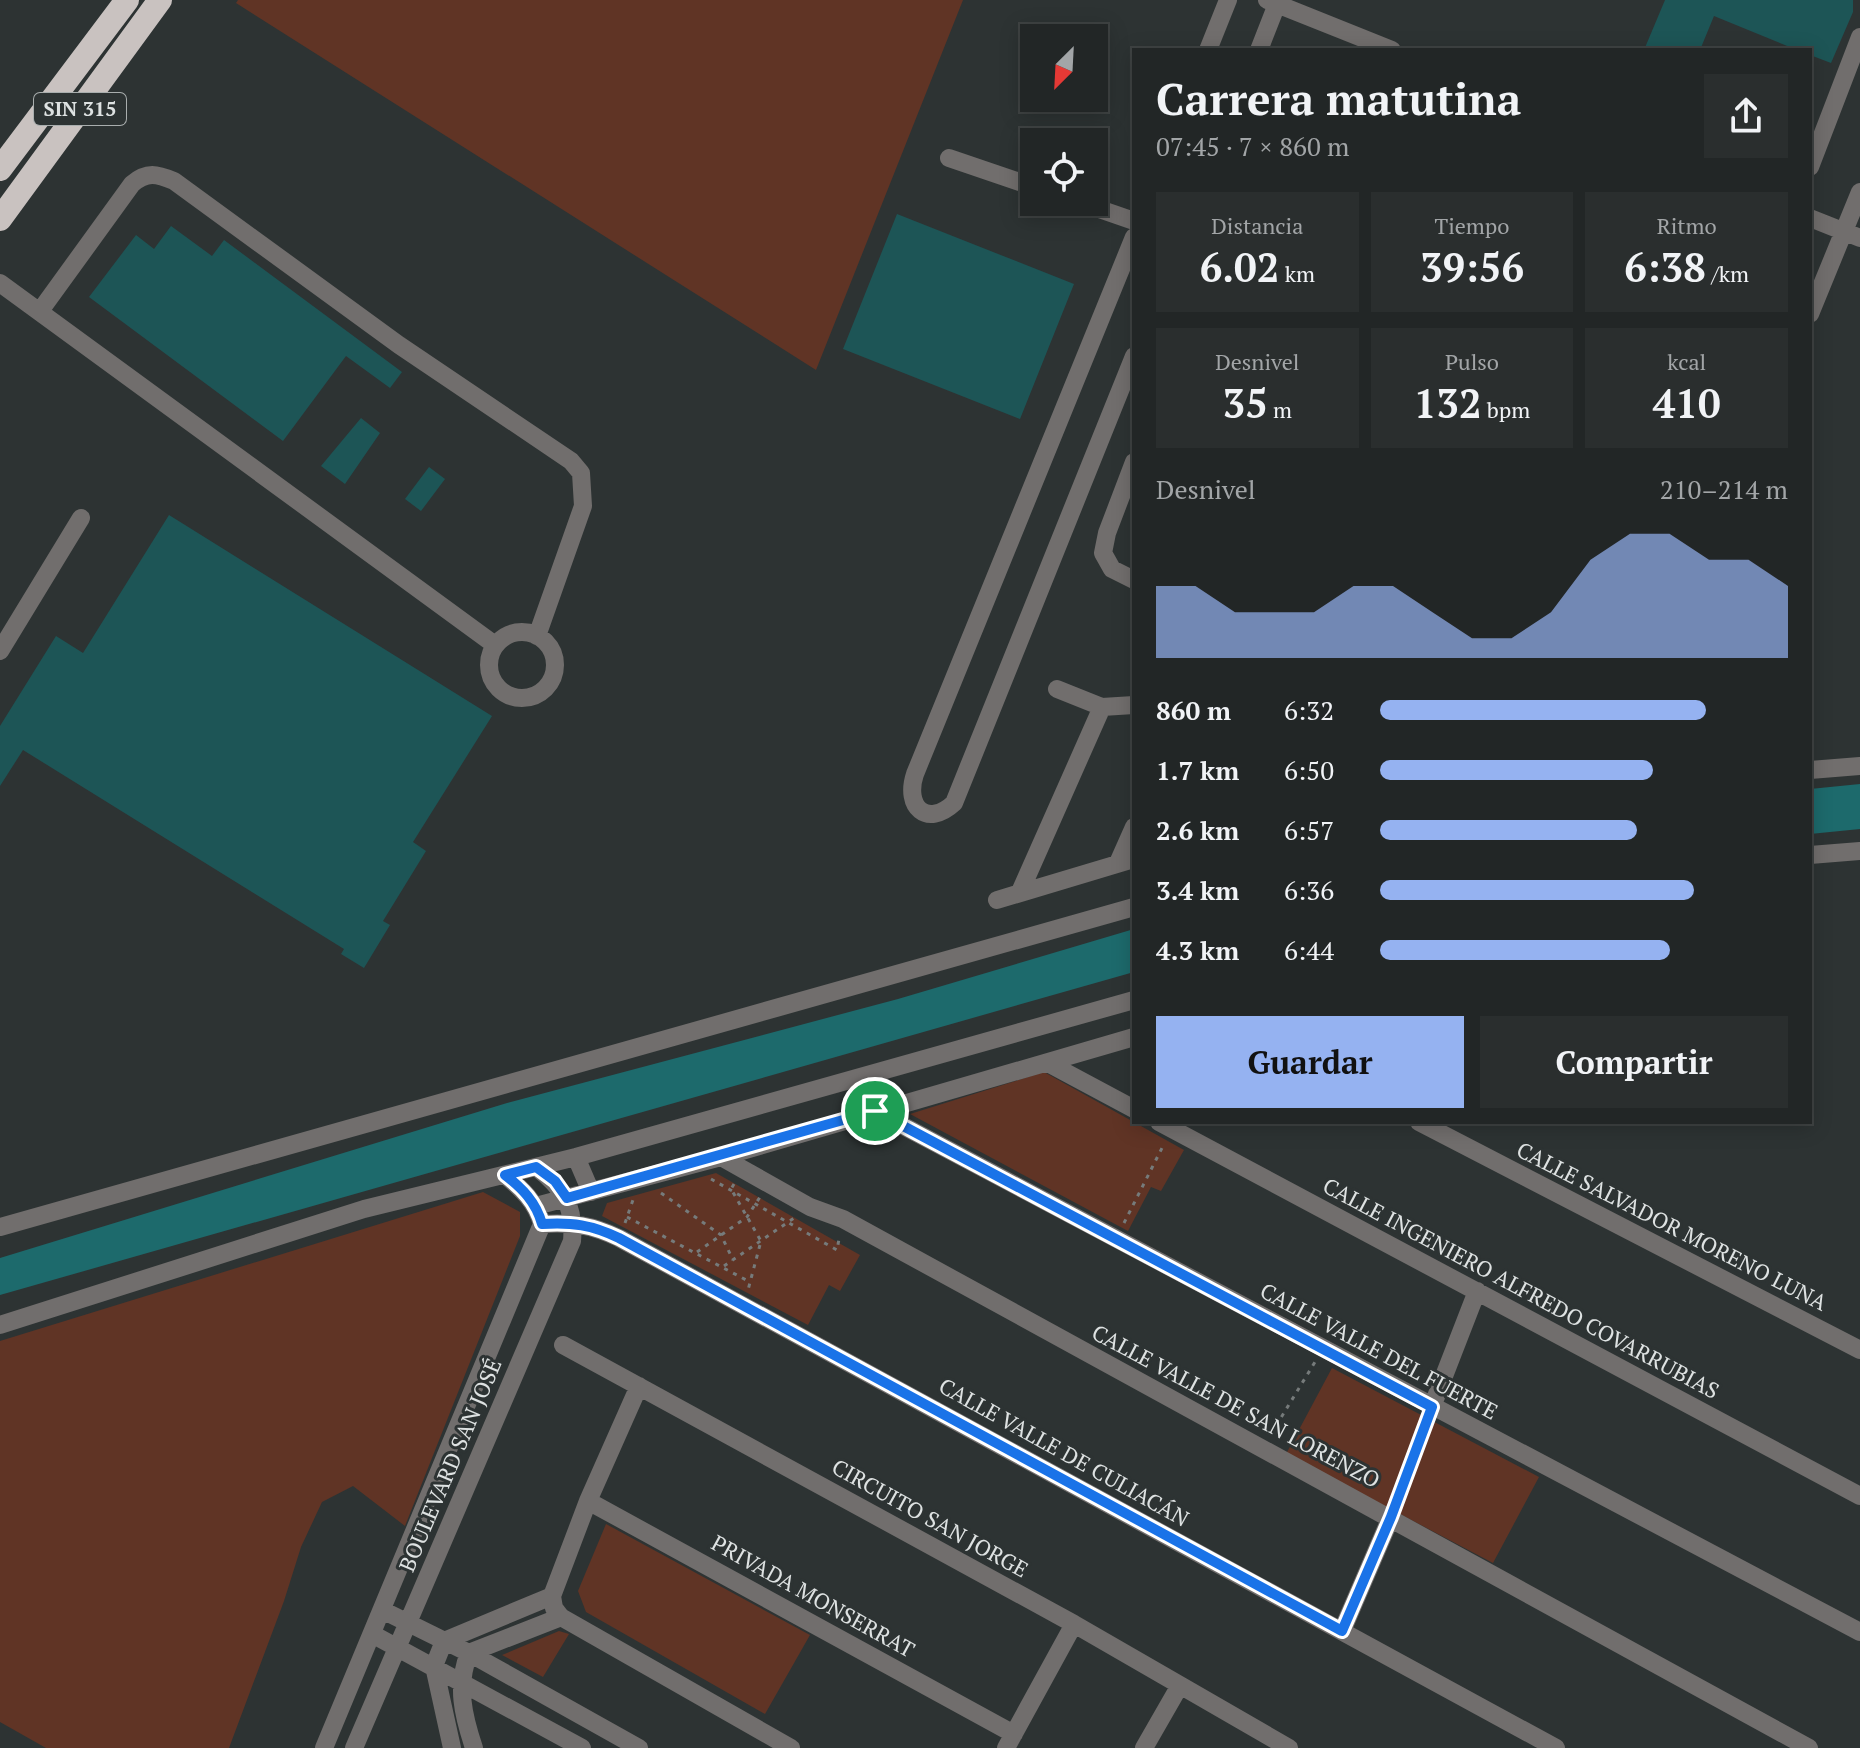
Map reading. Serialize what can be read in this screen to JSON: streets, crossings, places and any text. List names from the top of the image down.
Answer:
{
  "streets": {
    "highway": ["SIN 315"],
    "street": [
      "CALLE SALVADOR MORENO LUNA",
      "CALLE INGENIERO ALFREDO COVARRUBIAS",
      "CALLE VALLE DEL FUERTE",
      "CALLE VALLE DE SAN LORENZO",
      "CALLE VALLE DE CULIACÁN",
      "BOULEVARD SAN JOSÉ",
      "CIRCUITO SAN JORGE",
      "PRIVADA MONSERRAT"
    ]
  },
  "crossings": [
    ["CALLE VALLE DE CULIACÁN", "BOULEVARD SAN JOSÉ"]
  ],
  "north": "bottom left",
  "page": {
    "heading": ["Carrera matutina", "07:45 · 7 × 860 m"],
    "stats": [
      ["Distancia", "6.02 km"],
      ["Tiempo", "39:56"],
      ["Ritmo", "6:38 /km"],
      ["Desnivel", "35 m"],
      ["Pulso", "132 bpm"],
      ["kcal", "410"]
    ],
    "chart": ["Desnivel", "210–214 m"],
    "list": [
      {
        "name": "860 m",
        "note": "6:32"
      },
      {
        "name": "1.7 km",
        "note": "6:50"
      },
      {
        "name": "2.6 km",
        "note": "6:57"
      },
      {
        "name": "3.4 km",
        "note": "6:36"
      },
      {
        "name": "4.3 km",
        "note": "6:44"
      }
    ],
    "buttons": ["Guardar", "Compartir"]
  }
}
